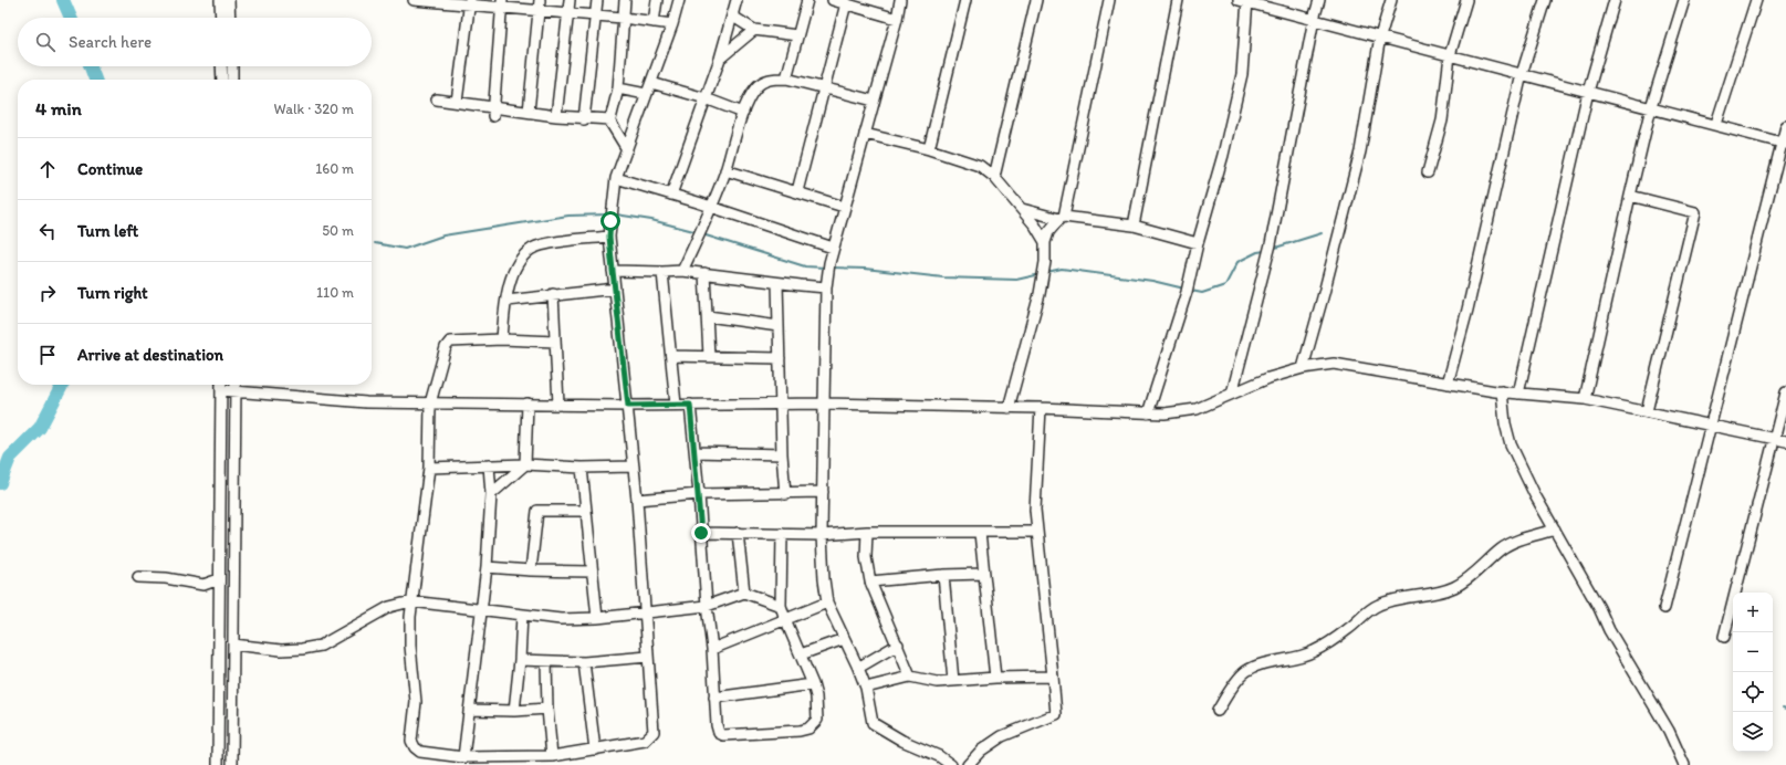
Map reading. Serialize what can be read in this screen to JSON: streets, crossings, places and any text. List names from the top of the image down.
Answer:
{
  "page": {
    "search": "Search here",
    "heading": ["4 min", "Walk · 320 m"],
    "list": [
      ["Continue", "160 m"],
      ["Turn left", "50 m"],
      ["Turn right", "110 m"],
      "Arrive at destination"
    ],
    "map_buttons": ["+", "−"]
  }
}
